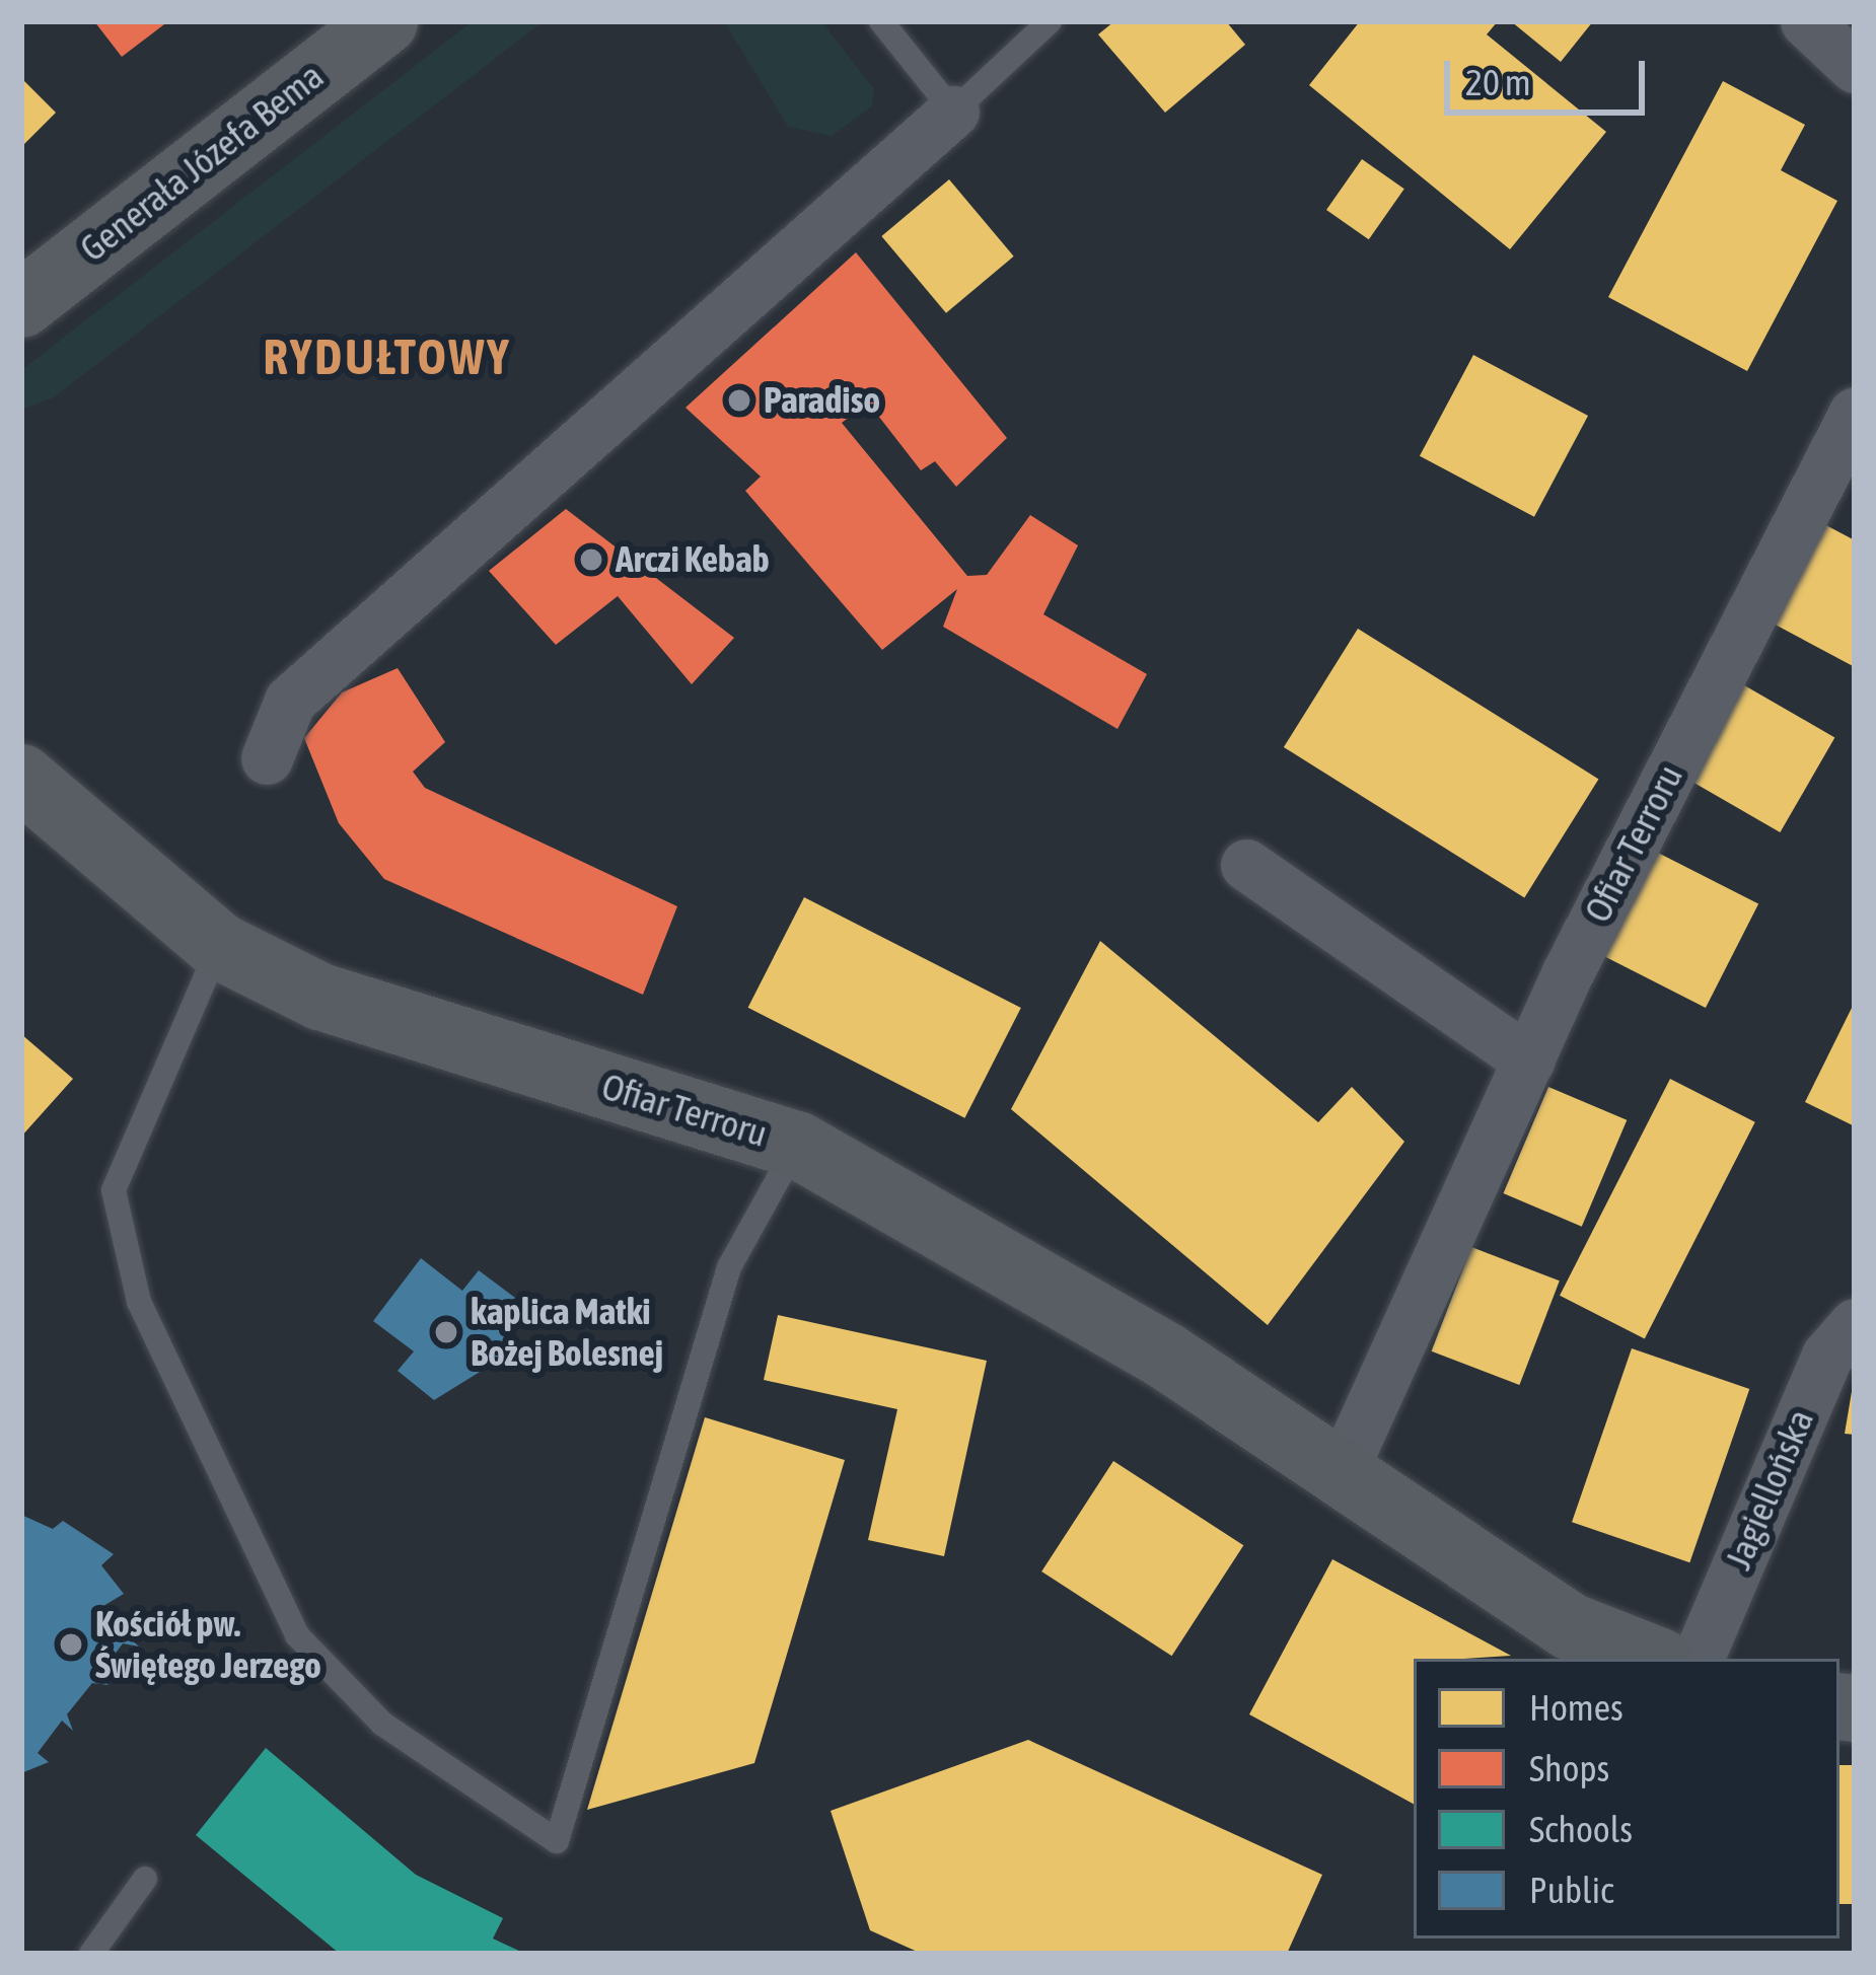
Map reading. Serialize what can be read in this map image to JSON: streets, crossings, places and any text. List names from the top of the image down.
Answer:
{
  "streets": {
    "street": ["Generała Józefa Bema", "Ofiar Terroru", "Jagiellońska"]
  },
  "districts": ["RYDUŁTOWY"],
  "places": [
    "Paradiso",
    "Arczi Kebab",
    "kaplica Matki Bożej Bolesnej",
    "Kościół pw. Świętego Jerzego"
  ],
  "legend": [
    "Homes",
    "Shops",
    "Schools",
    "Public"
  ],
  "scale_bar": "20 m"
}
